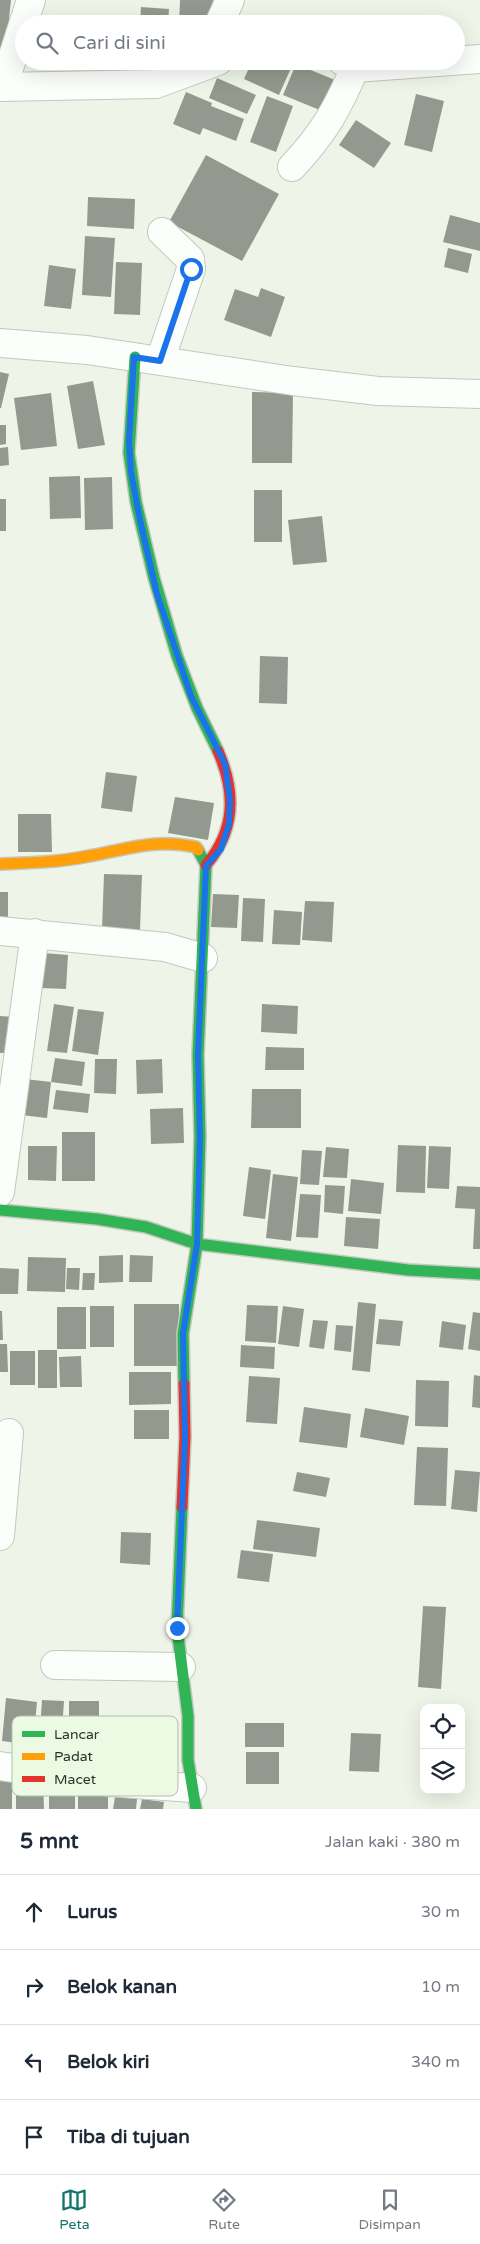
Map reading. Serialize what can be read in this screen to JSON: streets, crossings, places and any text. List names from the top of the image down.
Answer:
{
  "legend": ["Lancar", "Padat", "Macet"],
  "page": {
    "search": "Cari di sini",
    "heading": ["5 mnt", "Jalan kaki · 380 m"],
    "list": [
      ["Lurus", "30 m"],
      ["Belok kanan", "10 m"],
      ["Belok kiri", "340 m"],
      "Tiba di tujuan"
    ],
    "nav": ["Peta", "Rute", "Disimpan"]
  }
}
